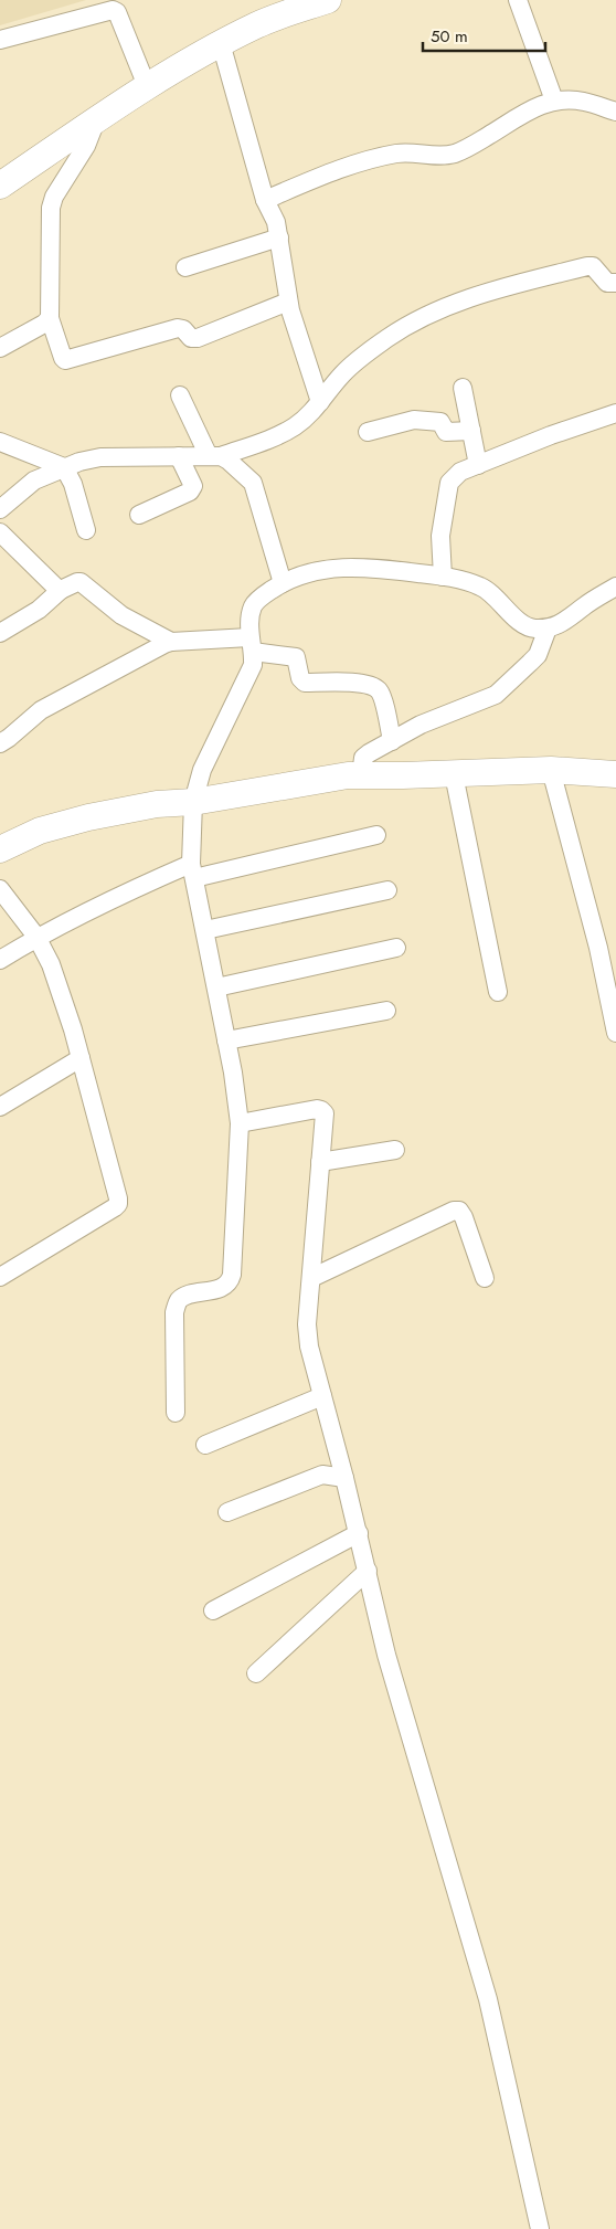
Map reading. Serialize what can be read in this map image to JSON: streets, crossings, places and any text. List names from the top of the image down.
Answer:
{
  "scale_bar": "50 m"
}
